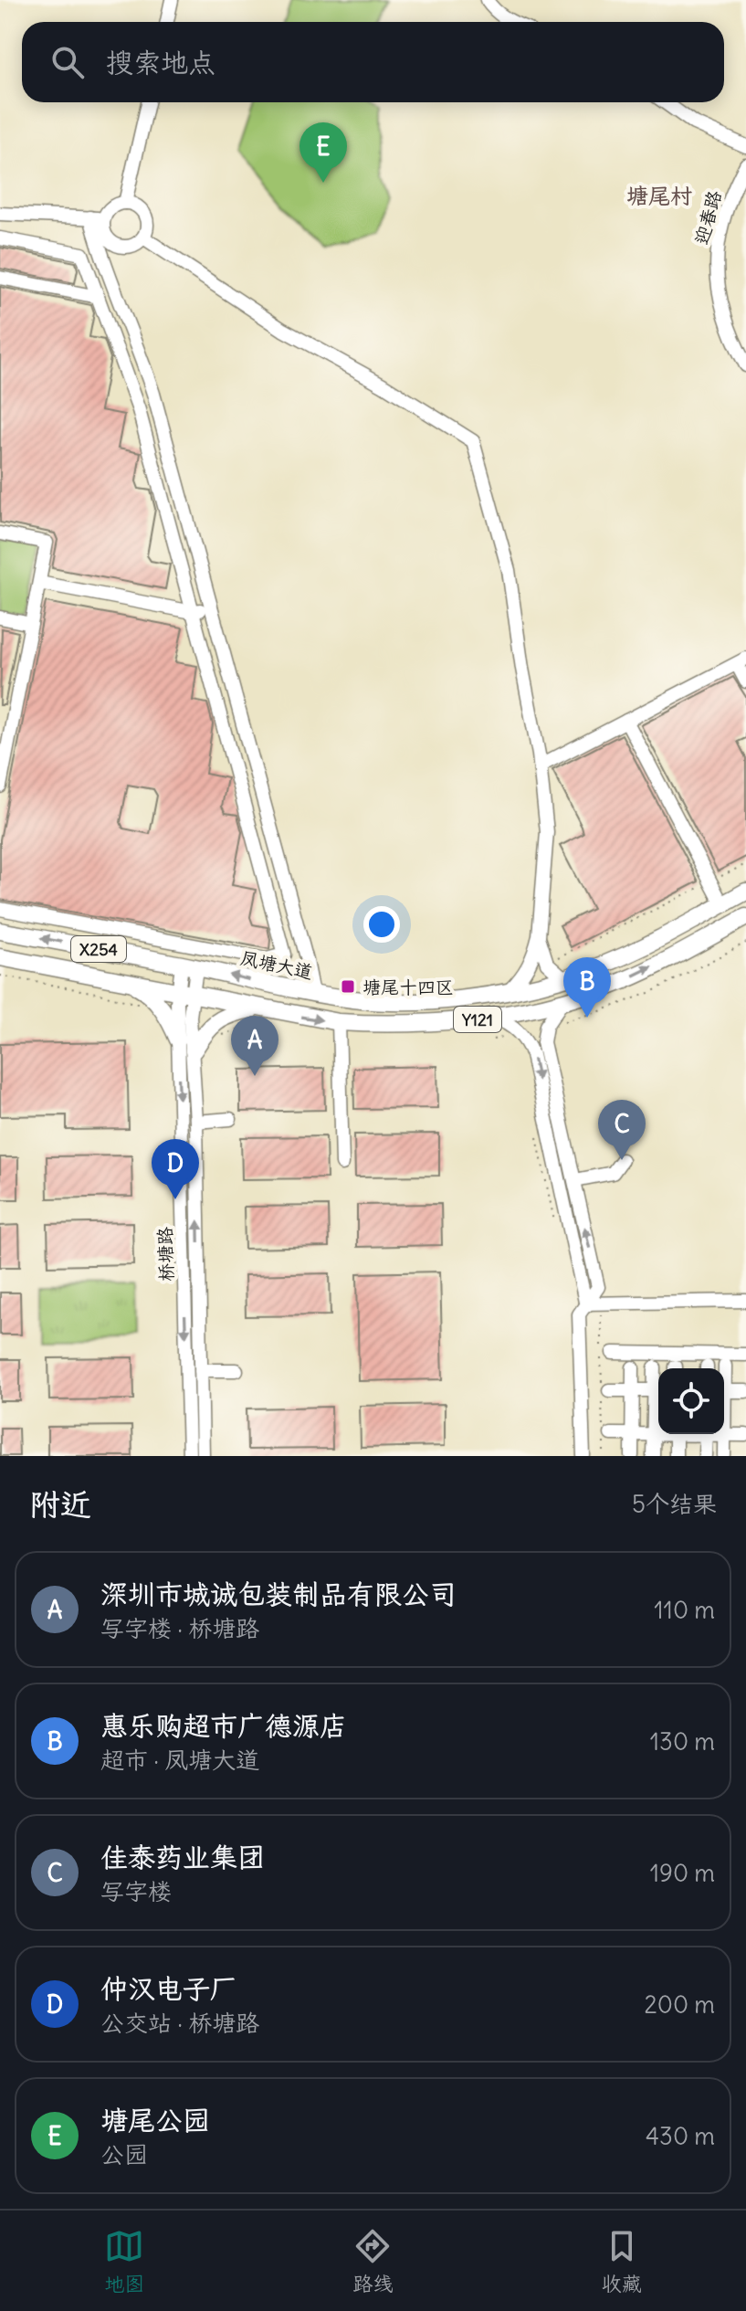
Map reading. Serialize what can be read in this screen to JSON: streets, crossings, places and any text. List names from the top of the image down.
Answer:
{
  "streets": {
    "main road": ["X254", "凤塘大道", "Y121"],
    "street": ["迎春路", "桥塘路"]
  },
  "crossings": [
    ["X254", "Y121"],
    ["X254", "桥塘路"],
    ["凤塘大道", "桥塘路"],
    ["Y121", "桥塘路"]
  ],
  "districts": ["塘尾村"],
  "places": {
    "transit": ["塘尾十四区"]
  },
  "page": {
    "search": "搜索地点",
    "pins": [
      "E",
      "B",
      "A",
      "C",
      "D"
    ],
    "heading": ["附近", "5个结果"],
    "list": [
      {
        "mark": "A",
        "name": "深圳市城诚包装制品有限公司",
        "note": "写字楼 · 桥塘路",
        "value": "110 m"
      },
      {
        "mark": "B",
        "name": "惠乐购超市广德源店",
        "note": "超市 · 凤塘大道",
        "value": "130 m"
      },
      {
        "mark": "C",
        "name": "佳泰药业集团",
        "note": "写字楼",
        "value": "190 m"
      },
      {
        "mark": "D",
        "name": "仲汉电子厂",
        "note": "公交站 · 桥塘路",
        "value": "200 m"
      },
      {
        "mark": "E",
        "name": "塘尾公园",
        "note": "公园",
        "value": "430 m"
      }
    ],
    "nav": ["地图", "路线", "收藏"]
  }
}
